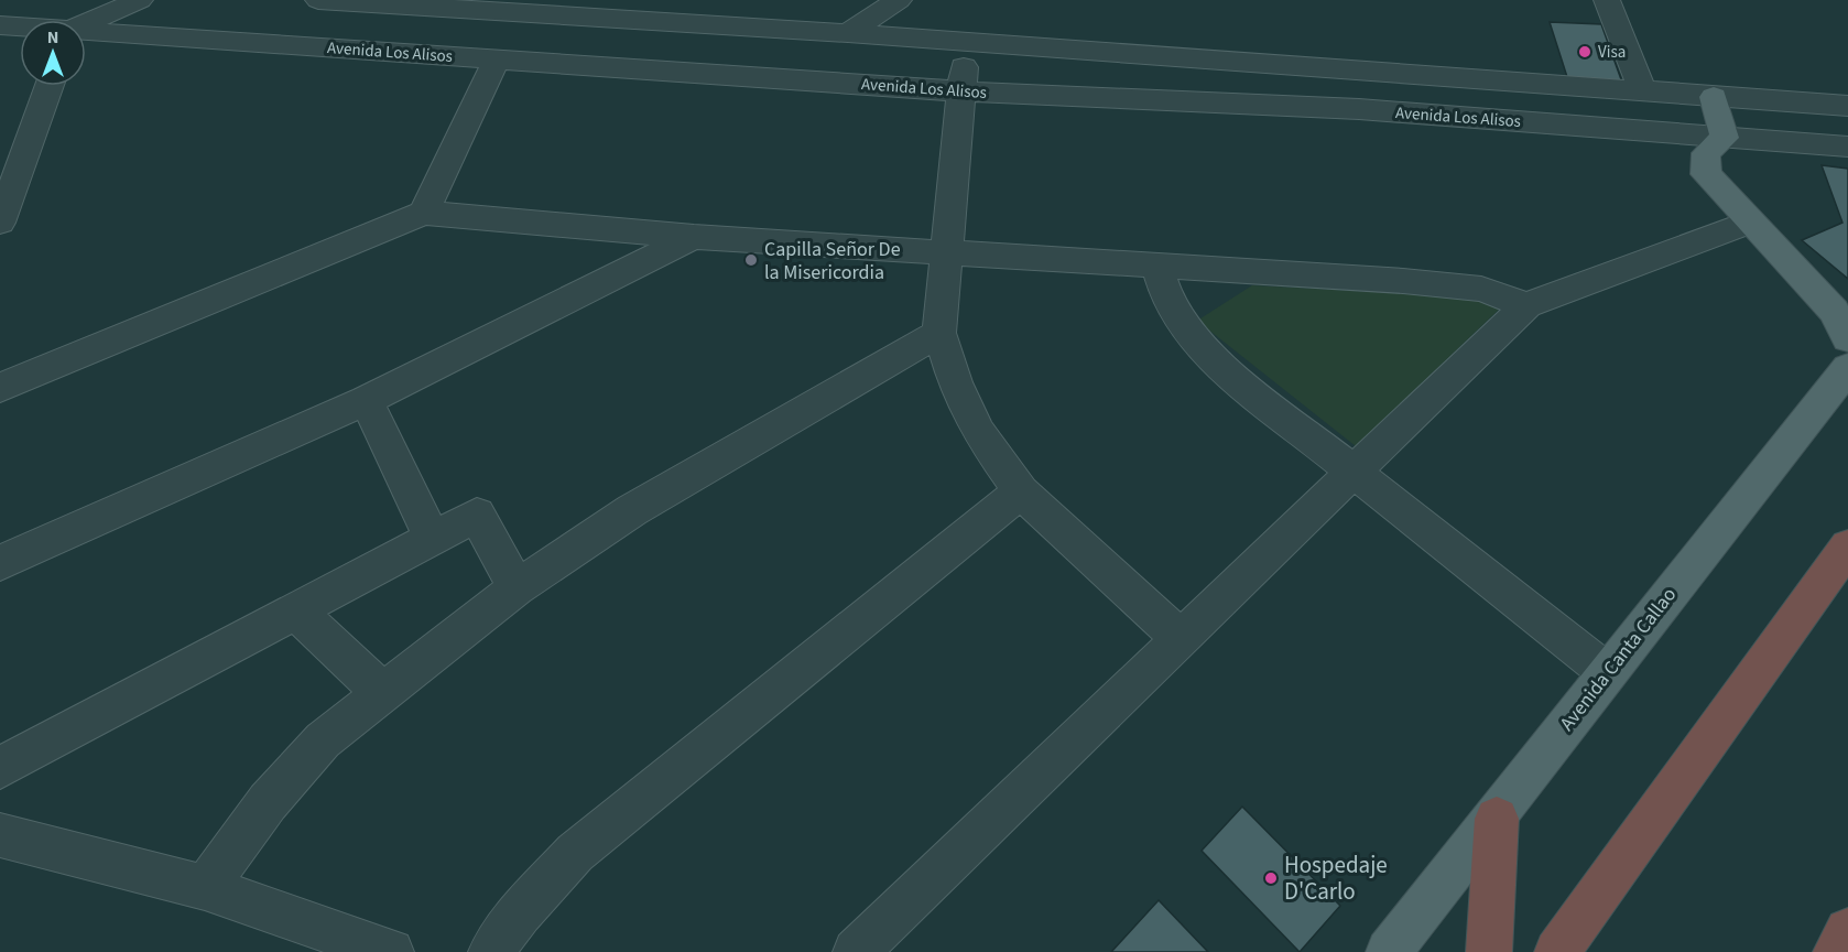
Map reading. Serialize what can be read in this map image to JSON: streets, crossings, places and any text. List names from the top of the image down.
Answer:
{
  "streets": {
    "main road": ["Avenida Canta Callao"],
    "street": ["Avenida Los Alisos"]
  },
  "places": ["Visa", "Capilla Señor De la Misericordia", "Hospedaje D'Carlo"],
  "north": "top"
}
